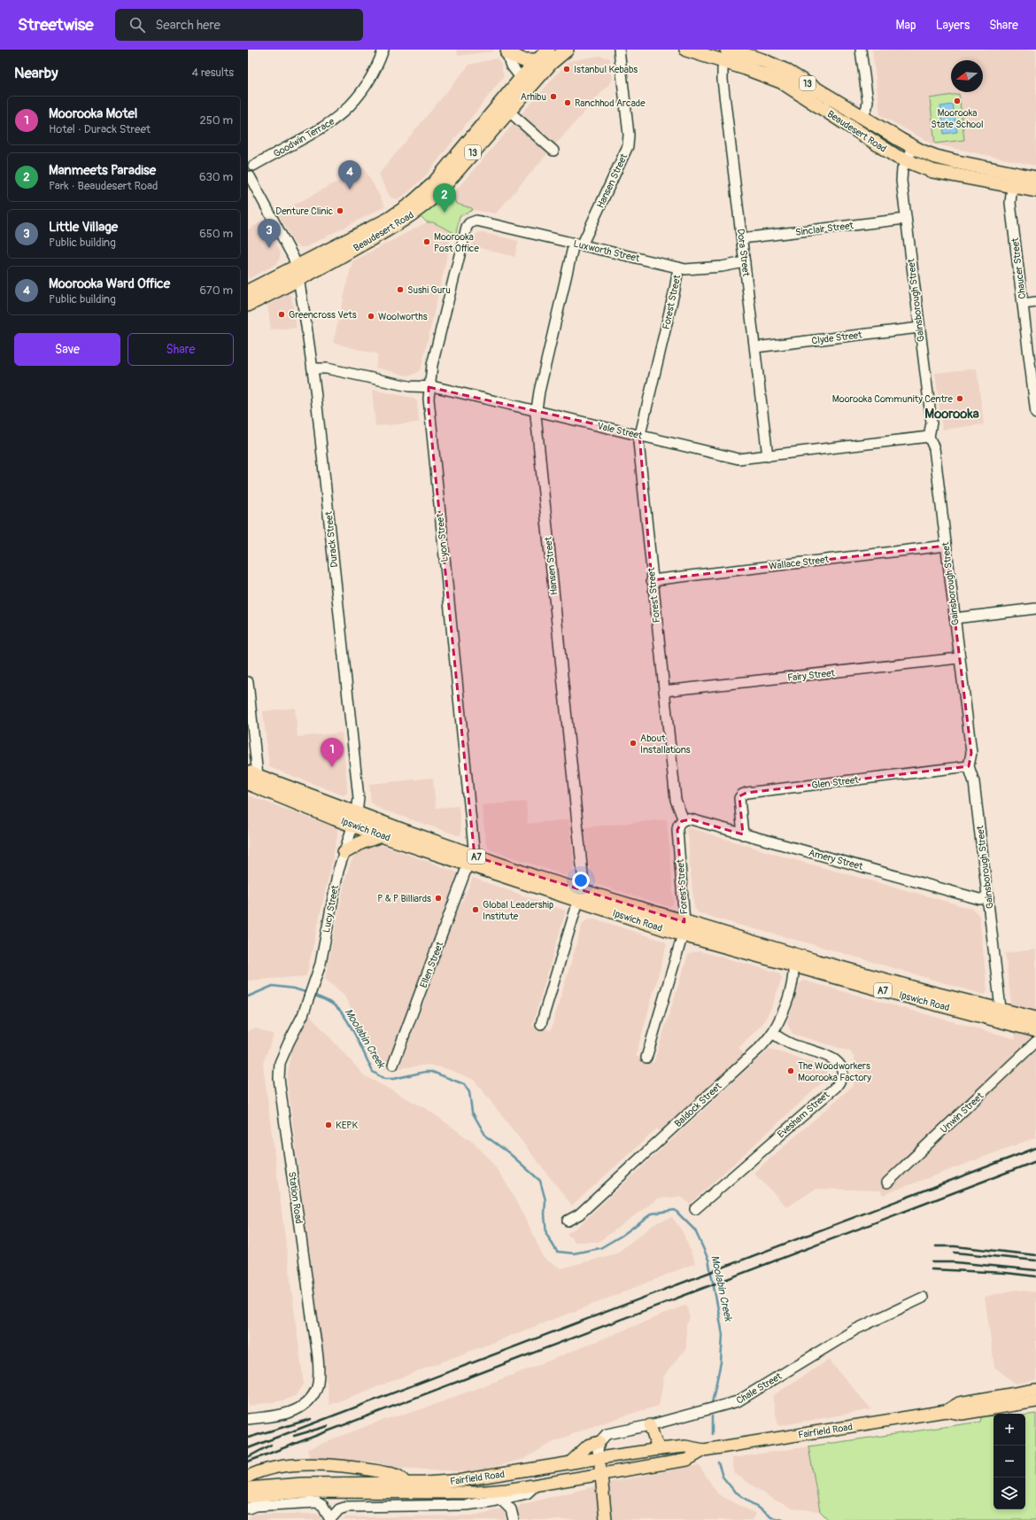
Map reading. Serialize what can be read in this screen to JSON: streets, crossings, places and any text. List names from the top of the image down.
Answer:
{
  "streets": {
    "highway": [
      "13",
      "Beaudesert Road",
      "Ipswich Road",
      "A7"
    ],
    "main road": ["Fairfield Road"],
    "street": [
      "Goodwin Terrace",
      "Hansen Street",
      "Sinclair Street",
      "Luxworth Street",
      "Dora Street",
      "Chaucer Street",
      "Gainsborough Street",
      "Forest Street",
      "Clyde Street",
      "Vale Street",
      "Lyon Street",
      "Durack Street",
      "Wallace Street",
      "Fairy Street",
      "Glen Street",
      "Amery Street",
      "Lucy Street",
      "Ellen Street",
      "Baldock Street",
      "Unwin Street",
      "Evesham Street",
      "Station Road",
      "Chale Street"
    ]
  },
  "crossings": [
    ["Beaudesert Road", "Dora Street"],
    ["Beaudesert Road", "Chaucer Street"],
    ["Beaudesert Road", "Gainsborough Street"],
    ["Beaudesert Road", "Durack Street"],
    ["Hansen Street", "Luxworth Street"],
    ["Hansen Street", "Vale Street"],
    ["Hansen Street", "Ipswich Road"],
    ["Sinclair Street", "Dora Street"],
    ["Sinclair Street", "Gainsborough Street"],
    ["Luxworth Street", "Dora Street"],
    ["Luxworth Street", "Forest Street"],
    ["Luxworth Street", "Lyon Street"],
    ["Dora Street", "Clyde Street"],
    ["Dora Street", "Vale Street"],
    ["Gainsborough Street", "Clyde Street"],
    ["Gainsborough Street", "Vale Street"],
    ["Gainsborough Street", "Wallace Street"],
    ["Gainsborough Street", "Fairy Street"],
    ["Gainsborough Street", "Glen Street"],
    ["Gainsborough Street", "Ipswich Road"],
    ["Gainsborough Street", "Amery Street"],
    ["Forest Street", "Vale Street"],
    ["Forest Street", "Wallace Street"],
    ["Forest Street", "Fairy Street"],
    ["Forest Street", "Ipswich Road"],
    ["Forest Street", "Amery Street"],
    ["Vale Street", "Lyon Street"],
    ["Vale Street", "Durack Street"],
    ["Lyon Street", "Ipswich Road"],
    ["Lyon Street", "Ellen Street"],
    ["Durack Street", "Ipswich Road"],
    ["Durack Street", "Lucy Street"],
    ["Glen Street", "Amery Street"],
    ["Ipswich Road", "Lucy Street"],
    ["Ipswich Road", "Ellen Street"],
    ["Ipswich Road", "Baldock Street"],
    ["Lucy Street", "Station Road"],
    ["Baldock Street", "Evesham Street"]
  ],
  "districts": ["Moorooka"],
  "water": ["Moolabin Creek"],
  "places": [
    "Istanbul Kebabs",
    "Arhibu",
    "Moorooka State School",
    "Ranchhod Arcade",
    "Denture Clinic",
    "Moorooka Post Office",
    "Sushi Guru",
    "Greencross Vets",
    "Woolworths",
    "Moorooka Community Centre",
    "About Installations",
    "P & P Billiards",
    "Global Leadership Institute",
    "The Woodworkers Moorooka Factory",
    "KEPK"
  ],
  "north": "left",
  "page": {
    "header": "Streetwise",
    "search": "Search here",
    "nav": ["Map", "Layers", "Share"],
    "heading": ["Nearby", "4 results"],
    "list": [
      {
        "mark": "1",
        "name": "Moorooka Motel",
        "note": "Hotel · Durack Street",
        "value": "250 m"
      },
      {
        "mark": "2",
        "name": "Manmeets Paradise",
        "note": "Park · Beaudesert Road",
        "value": "630 m"
      },
      {
        "mark": "3",
        "name": "Little Village",
        "note": "Public building",
        "value": "650 m"
      },
      {
        "mark": "4",
        "name": "Moorooka Ward Office",
        "note": "Public building",
        "value": "670 m"
      }
    ],
    "pins": [
      "4",
      "2",
      "3",
      "1"
    ],
    "buttons": ["Save", "Share"],
    "map_buttons": ["+", "−"]
  }
}
